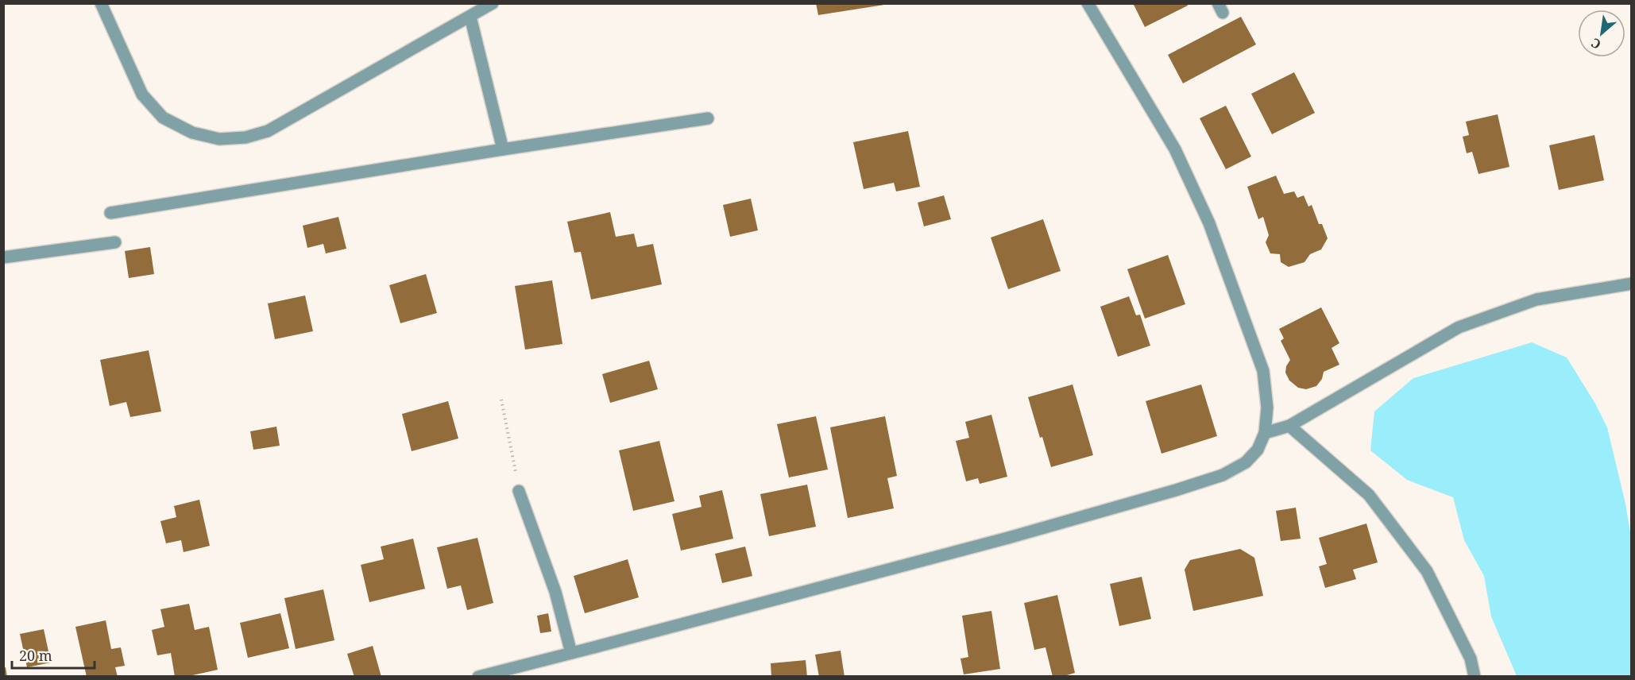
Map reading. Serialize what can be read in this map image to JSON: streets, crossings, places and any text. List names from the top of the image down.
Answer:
{
  "scale_bar": "20 m",
  "north": "bottom left"
}
